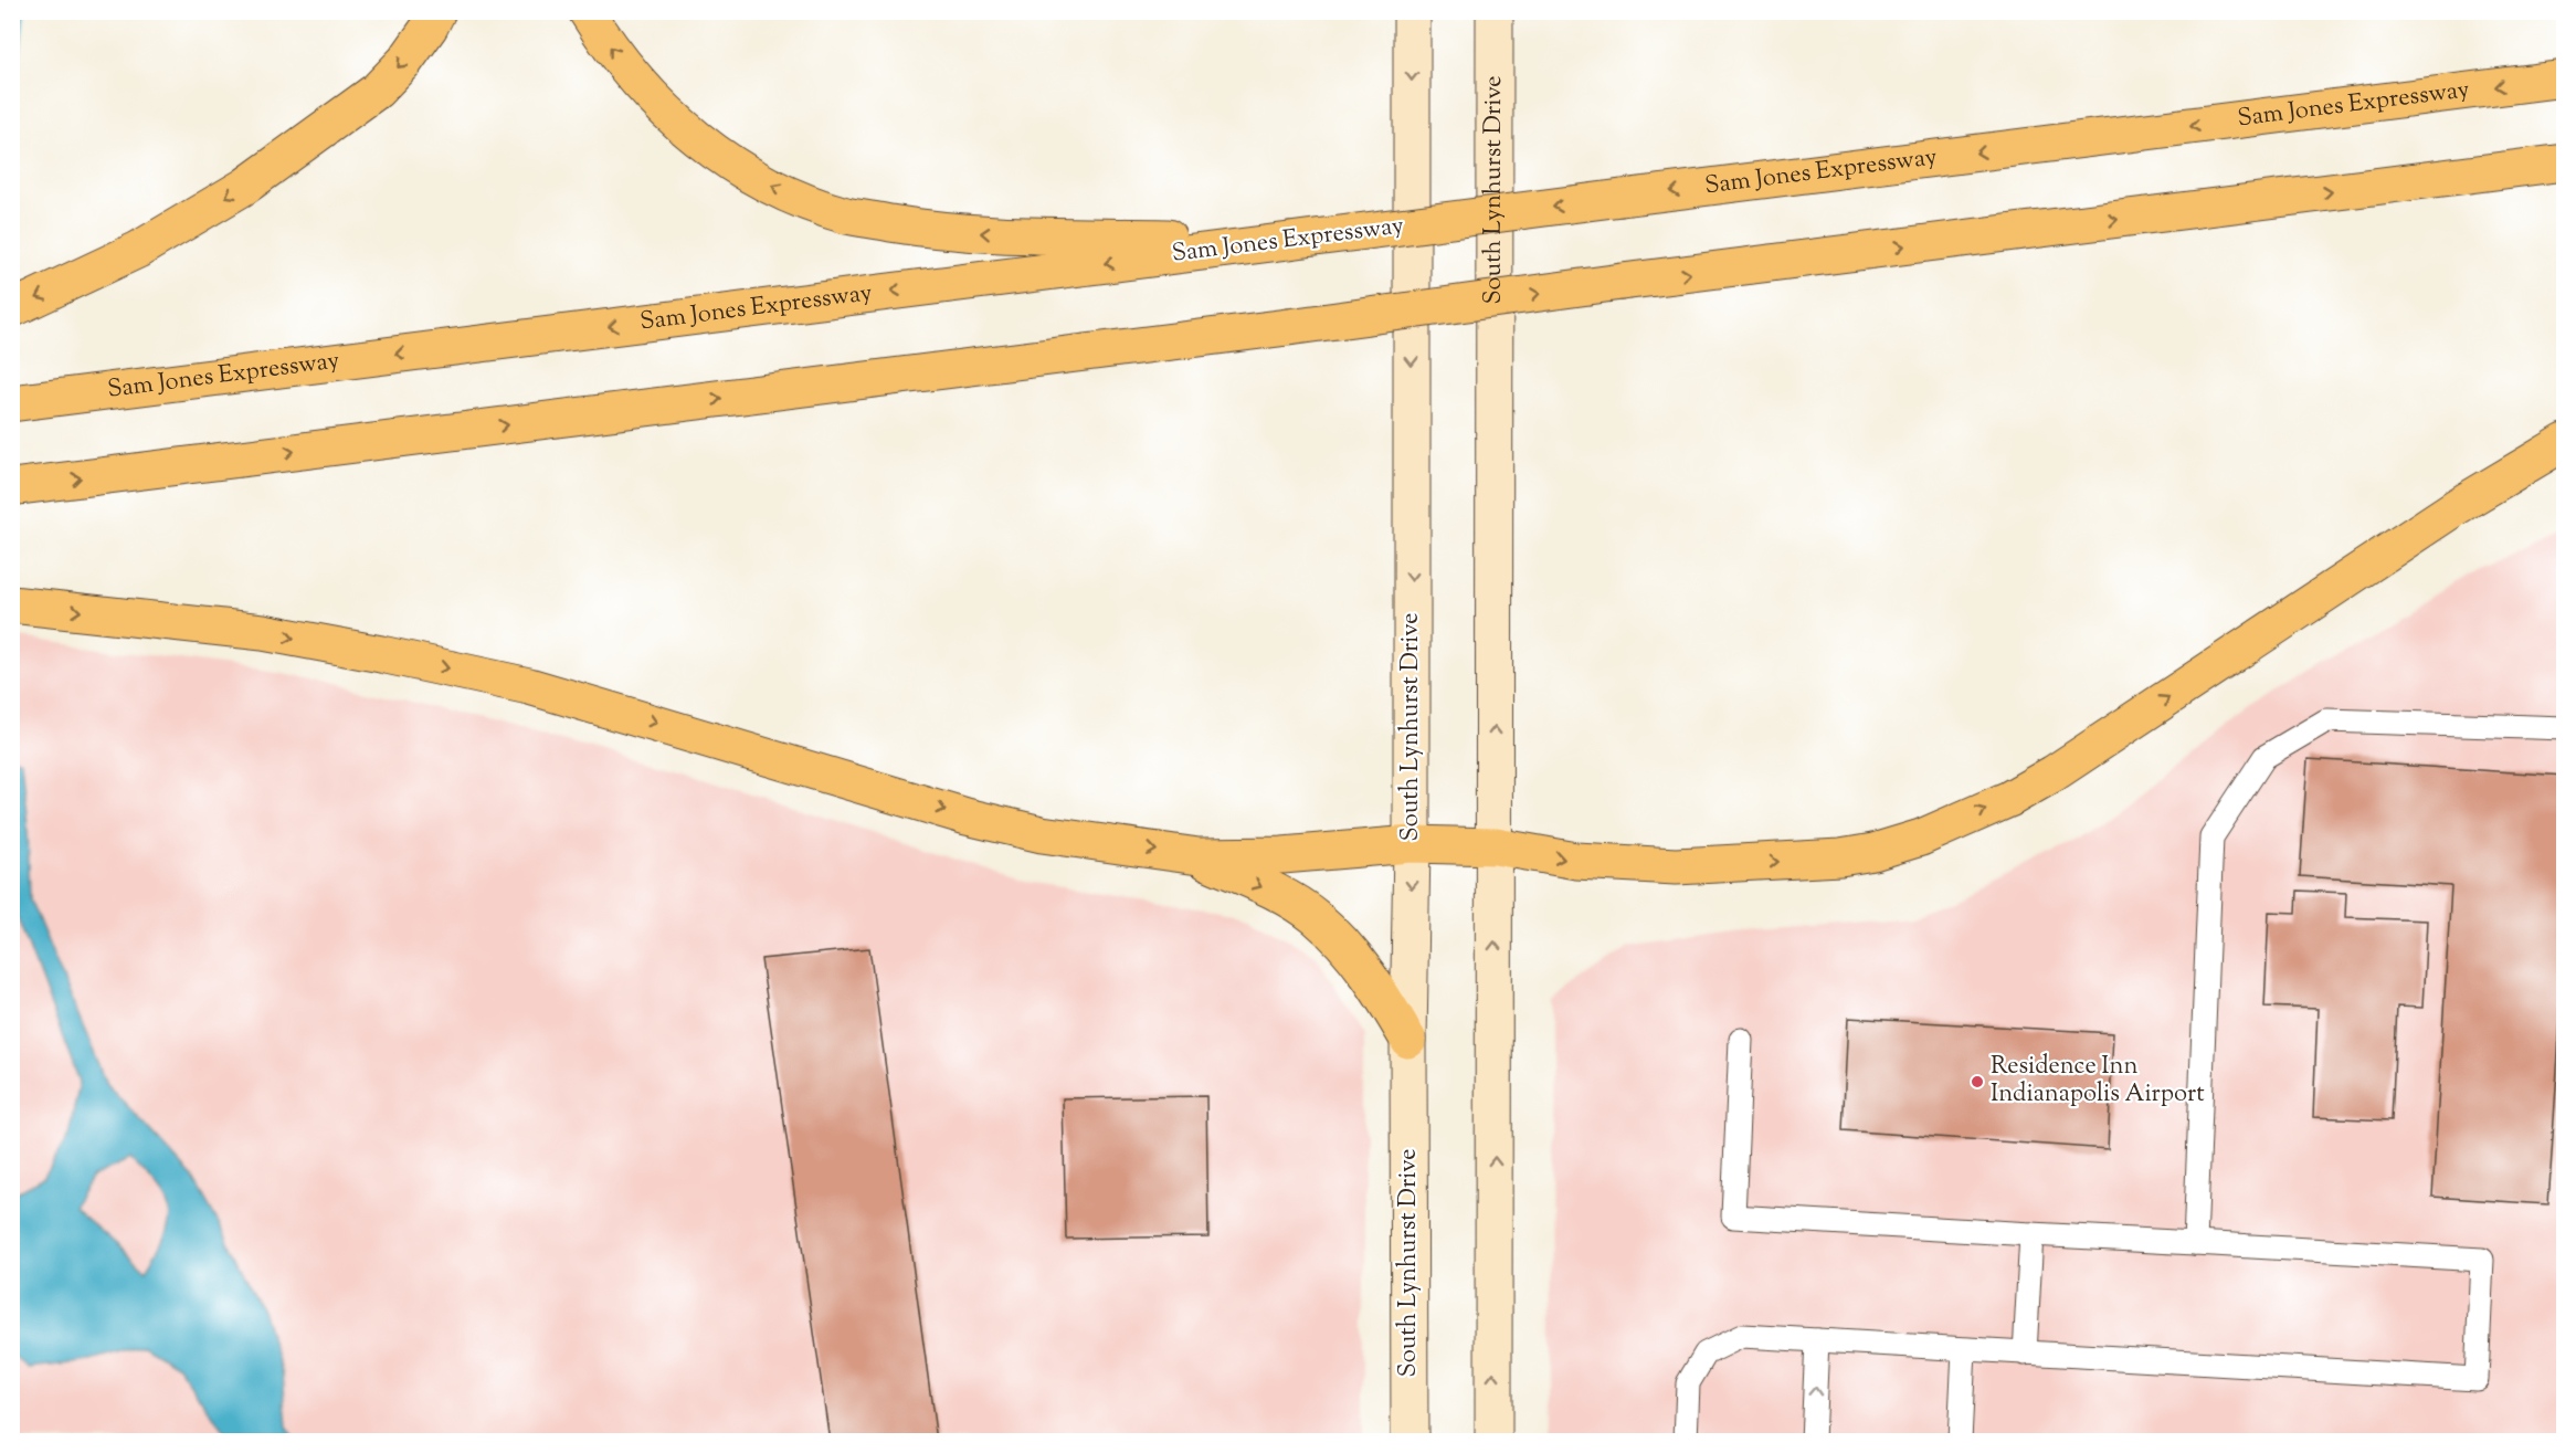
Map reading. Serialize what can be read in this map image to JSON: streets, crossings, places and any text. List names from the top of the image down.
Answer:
{
  "streets": {
    "highway": ["Sam Jones Expressway"],
    "main road": ["South Lynhurst Drive"]
  },
  "places": ["Residence Inn Indianapolis Airport"]
}
